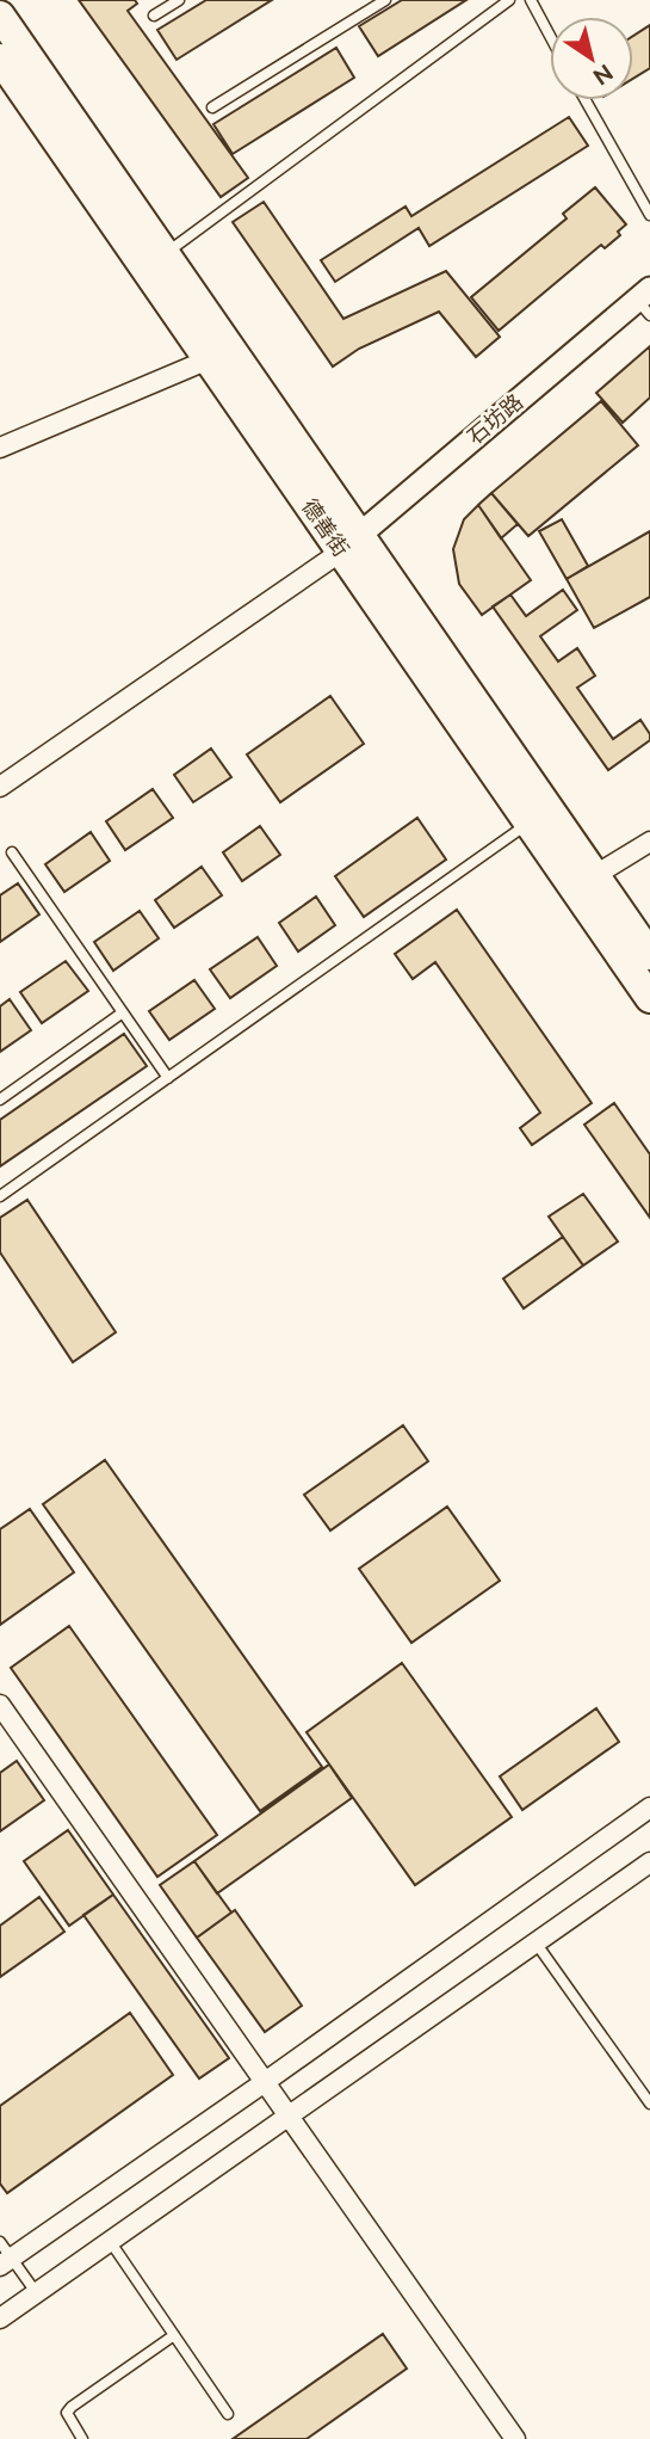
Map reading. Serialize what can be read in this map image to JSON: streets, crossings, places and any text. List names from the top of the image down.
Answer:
{
  "streets": {
    "main road": ["德善街"],
    "street": ["石坊路"]
  },
  "crossings": [
    ["石坊路", "德善街"]
  ],
  "north": "bottom right"
}
